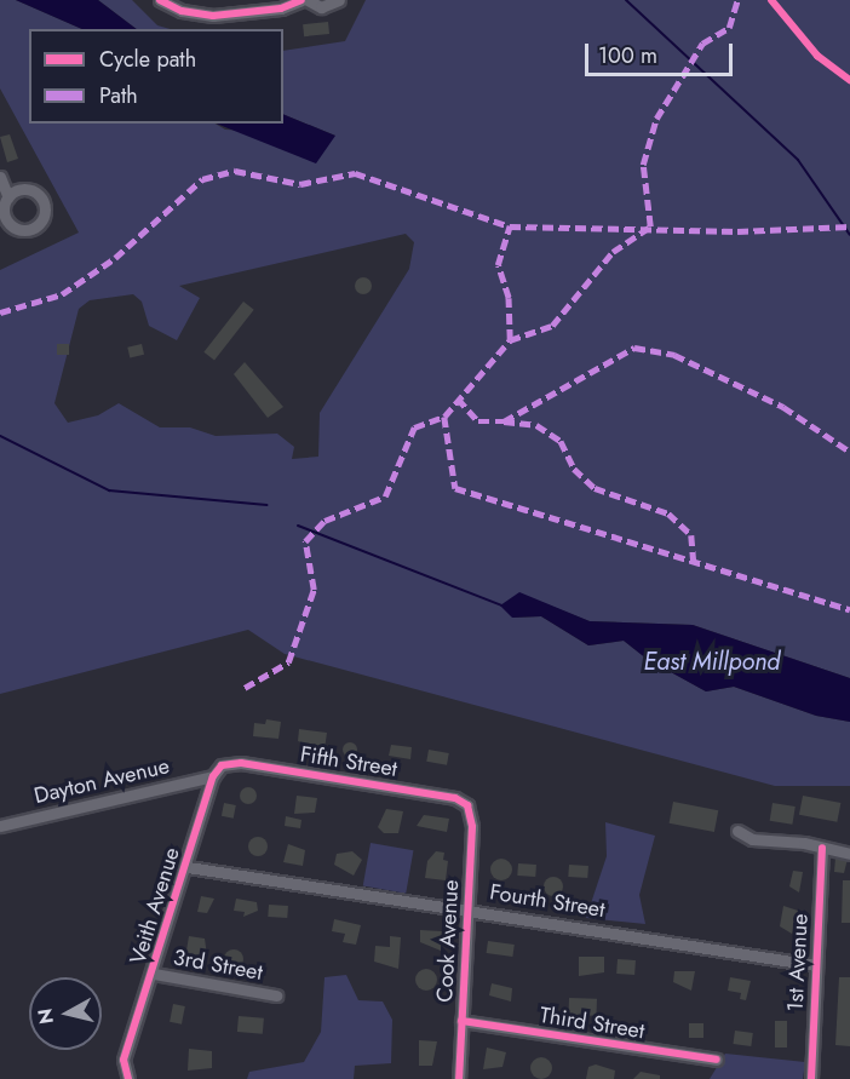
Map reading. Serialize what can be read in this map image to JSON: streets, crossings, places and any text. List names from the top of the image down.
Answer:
{
  "streets": {
    "street": [
      "Fifth Street",
      "Dayton Avenue",
      "Fourth Street",
      "Veith Avenue",
      "Cook Avenue",
      "1st Avenue",
      "3rd Street",
      "Third Street"
    ]
  },
  "crossings": [
    ["Fifth Street", "Veith Avenue"],
    ["Fifth Street", "Cook Avenue"],
    ["Dayton Avenue", "Veith Avenue"],
    ["Fourth Street", "Veith Avenue"],
    ["Fourth Street", "Cook Avenue"],
    ["Fourth Street", "1st Avenue"],
    ["Veith Avenue", "3rd Street"],
    ["Cook Avenue", "Third Street"]
  ],
  "water": ["East Millpond"],
  "legend": ["Cycle path", "Path"],
  "scale_bar": "100 m",
  "north": "left"
}
